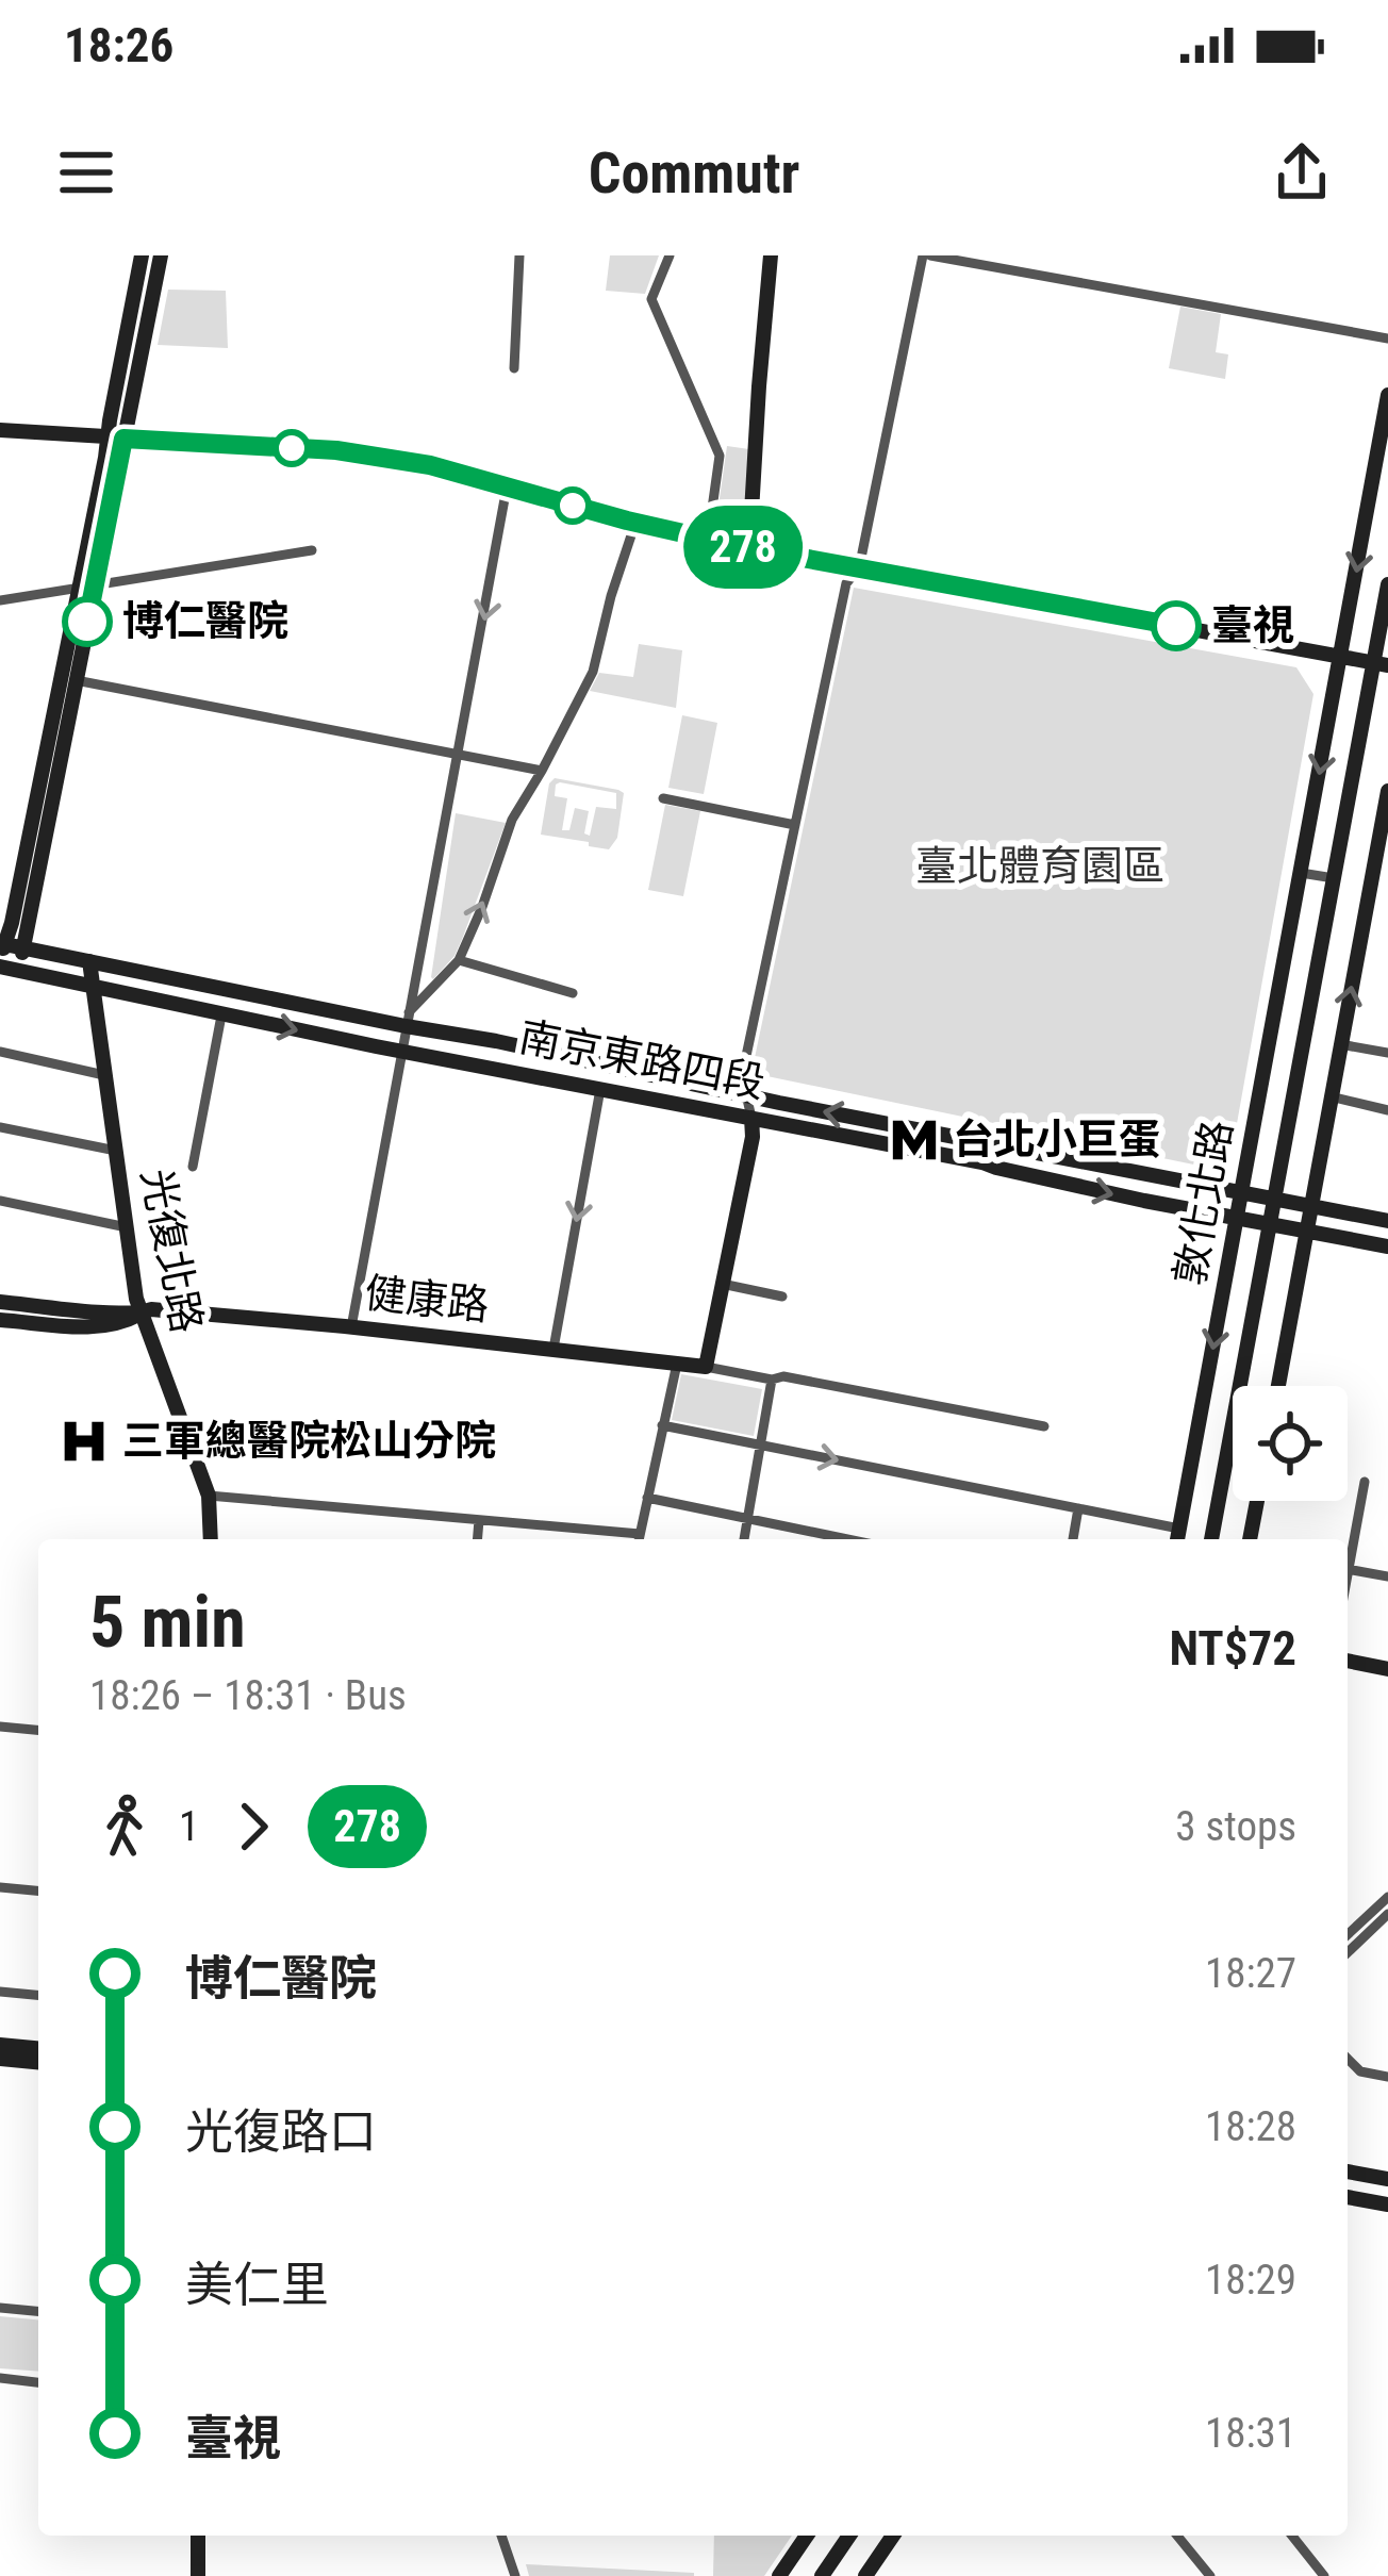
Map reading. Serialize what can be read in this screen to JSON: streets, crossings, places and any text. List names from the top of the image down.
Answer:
{
  "streets": {
    "main road": [
      "南京東路四段",
      "敦化北路",
      "光復北路",
      "健康路"
    ]
  },
  "crossings": [
    ["南京東路四段", "敦化北路"],
    ["南京東路四段", "光復北路"],
    ["光復北路", "健康路"]
  ],
  "parks": ["臺北體育園區"],
  "places": {
    "other": ["博仁醫院", "臺視"],
    "metro station": ["台北小巨蛋"],
    "hospital": ["三軍總醫院松山分院"]
  },
  "lines": ["bus line 278"],
  "page": {
    "status": "18:26",
    "header": "Commutr",
    "on_map": "278",
    "heading": ["5 min", "18:26 – 18:31 · Bus", "NT$72"],
    "legs": ["1", "278", "3 stops"],
    "list": [
      {
        "name": "博仁醫院",
        "value": "18:27"
      },
      {
        "name": "光復路口",
        "value": "18:28"
      },
      {
        "name": "美仁里",
        "value": "18:29"
      },
      {
        "name": "臺視",
        "value": "18:31"
      }
    ]
  }
}
